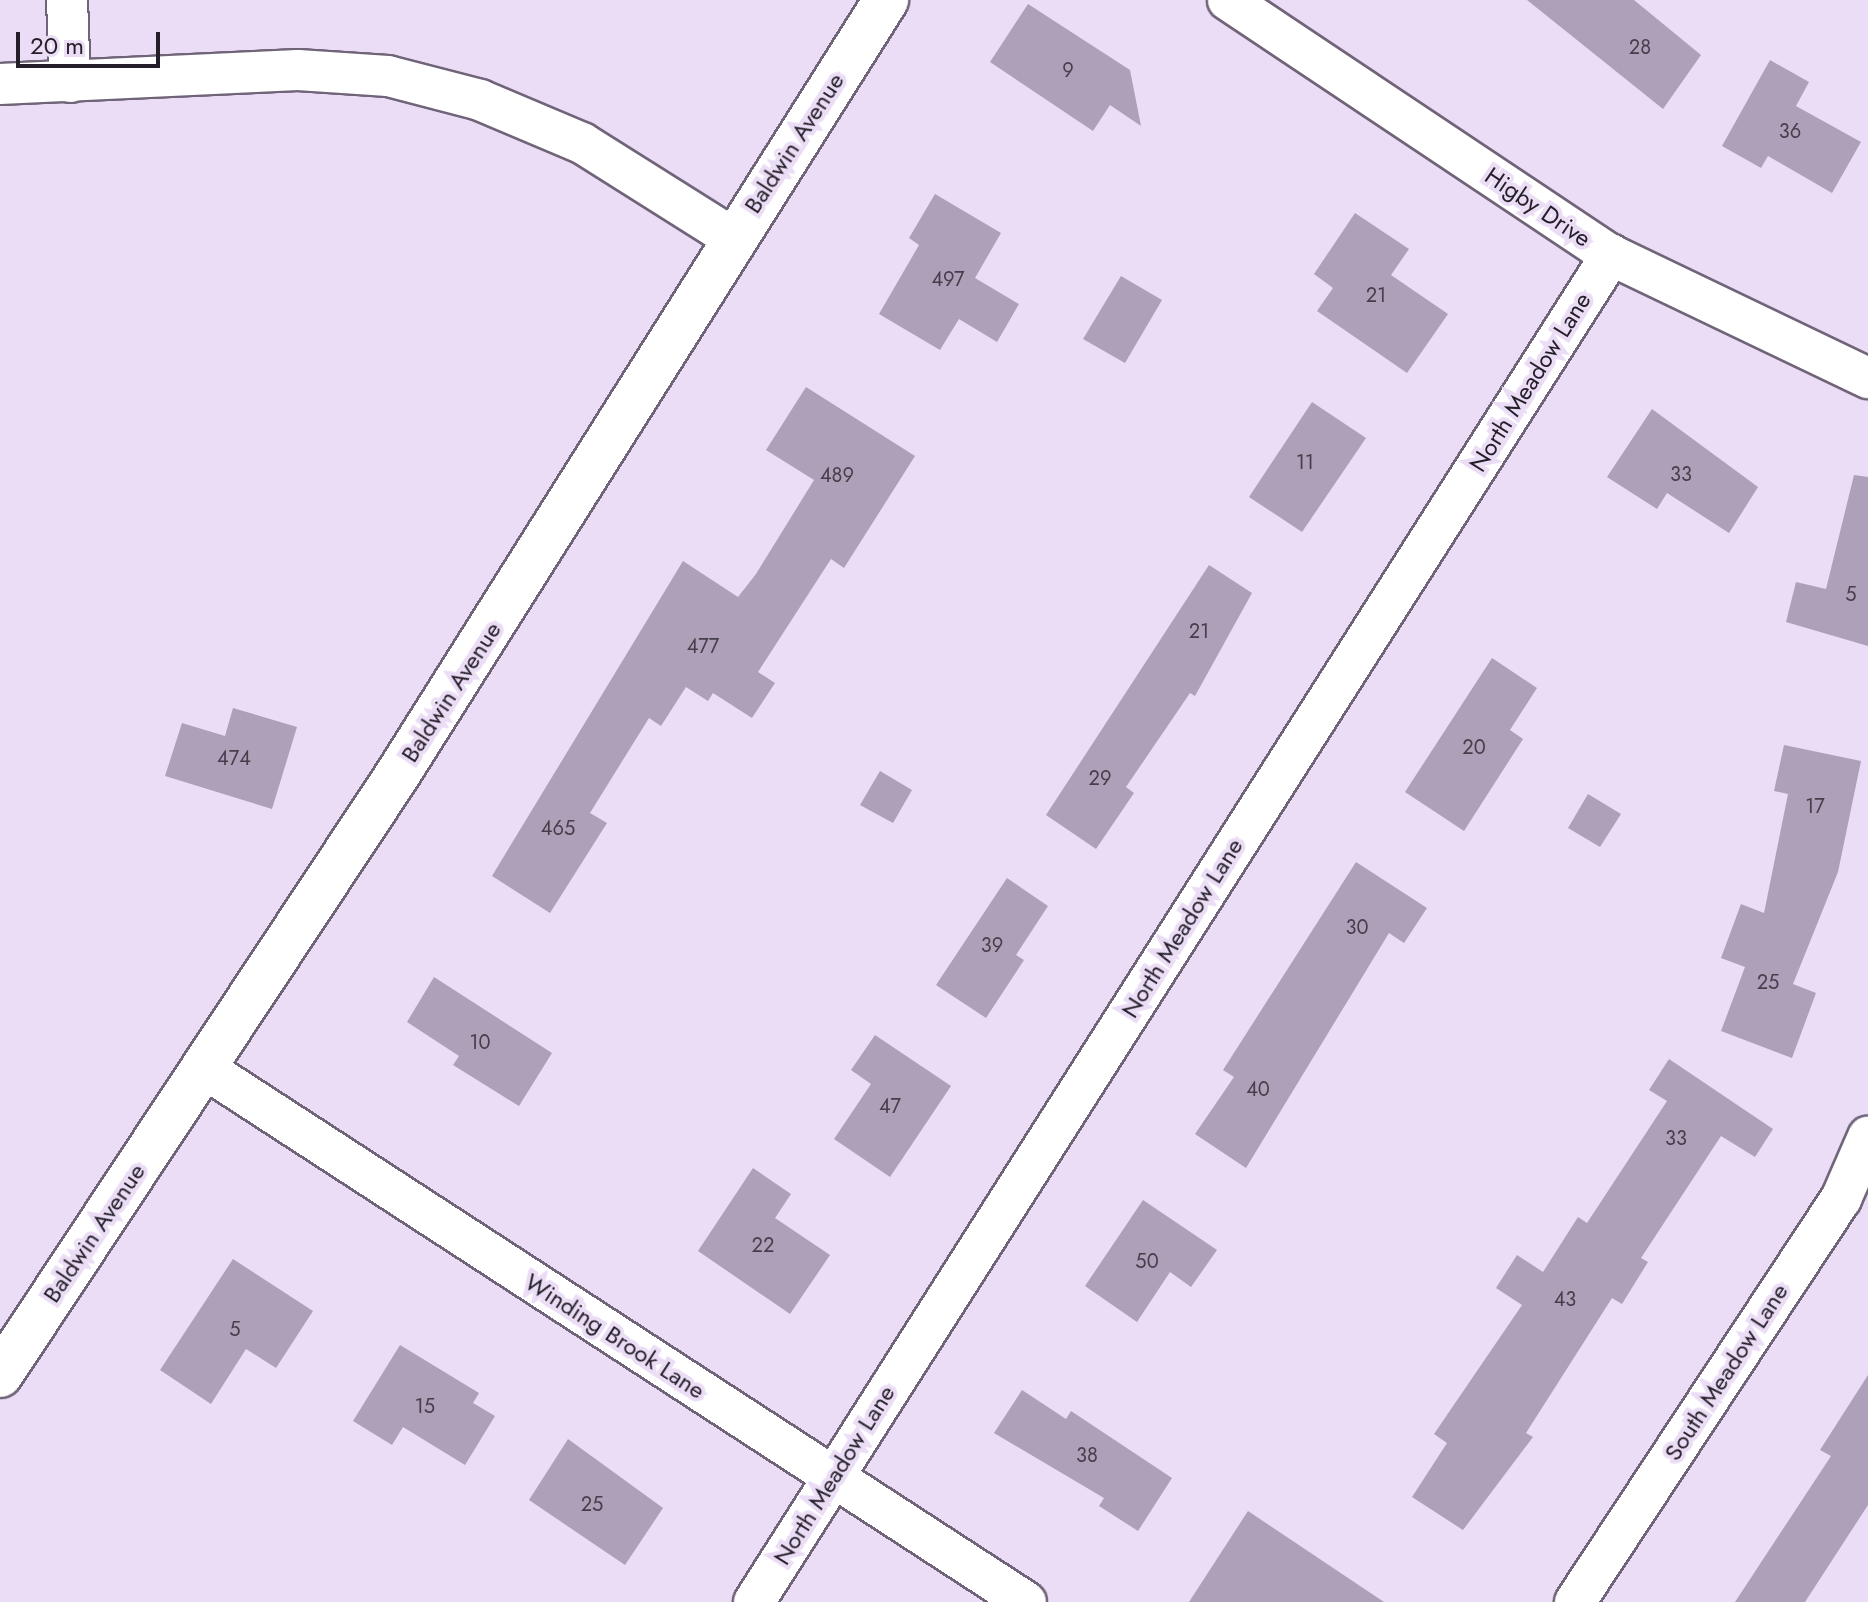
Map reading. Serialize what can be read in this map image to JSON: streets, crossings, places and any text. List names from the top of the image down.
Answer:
{
  "streets": {
    "street": [
      "Baldwin Avenue",
      "Higby Drive",
      "North Meadow Lane",
      "Winding Brook Lane",
      "South Meadow Lane"
    ]
  },
  "crossings": [
    ["Baldwin Avenue", "Winding Brook Lane"],
    ["Higby Drive", "North Meadow Lane"],
    ["North Meadow Lane", "Winding Brook Lane"]
  ],
  "house_numbers": [
    "28",
    "9",
    "36",
    "497",
    "21",
    "11",
    "33",
    "489",
    "5",
    "21",
    "477",
    "20",
    "474",
    "29",
    "17",
    "465",
    "30",
    "39",
    "25",
    "10",
    "40",
    "47",
    "33",
    "22",
    "50",
    "43",
    "5",
    "15",
    "38",
    "25"
  ],
  "scale_bar": "20 m"
}
